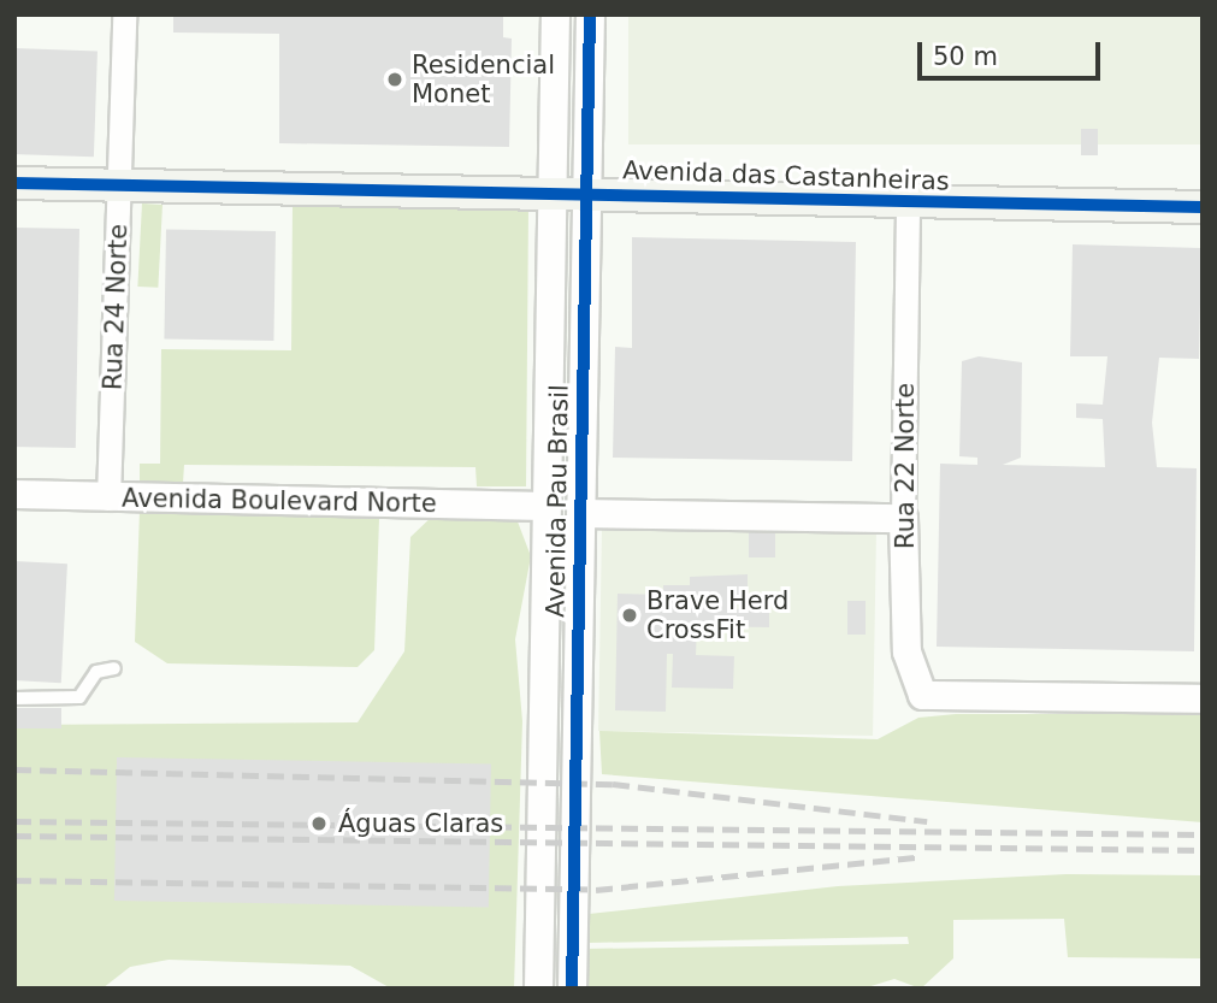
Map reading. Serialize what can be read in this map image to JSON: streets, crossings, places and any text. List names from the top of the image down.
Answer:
{
  "streets": {
    "main road": ["Avenida das Castanheiras"],
    "street": [
      "Rua 24 Norte",
      "Rua 22 Norte",
      "Avenida Boulevard Norte",
      "Avenida Pau Brasil"
    ]
  },
  "crossings": [
    ["Avenida das Castanheiras", "Rua 24 Norte"],
    ["Avenida das Castanheiras", "Rua 22 Norte"],
    ["Avenida das Castanheiras", "Avenida Pau Brasil"],
    ["Rua 24 Norte", "Avenida Boulevard Norte"],
    ["Avenida Boulevard Norte", "Avenida Pau Brasil"]
  ],
  "places": ["Residencial Monet", "Brave Herd CrossFit", "Águas Claras"],
  "scale_bar": "50 m"
}
